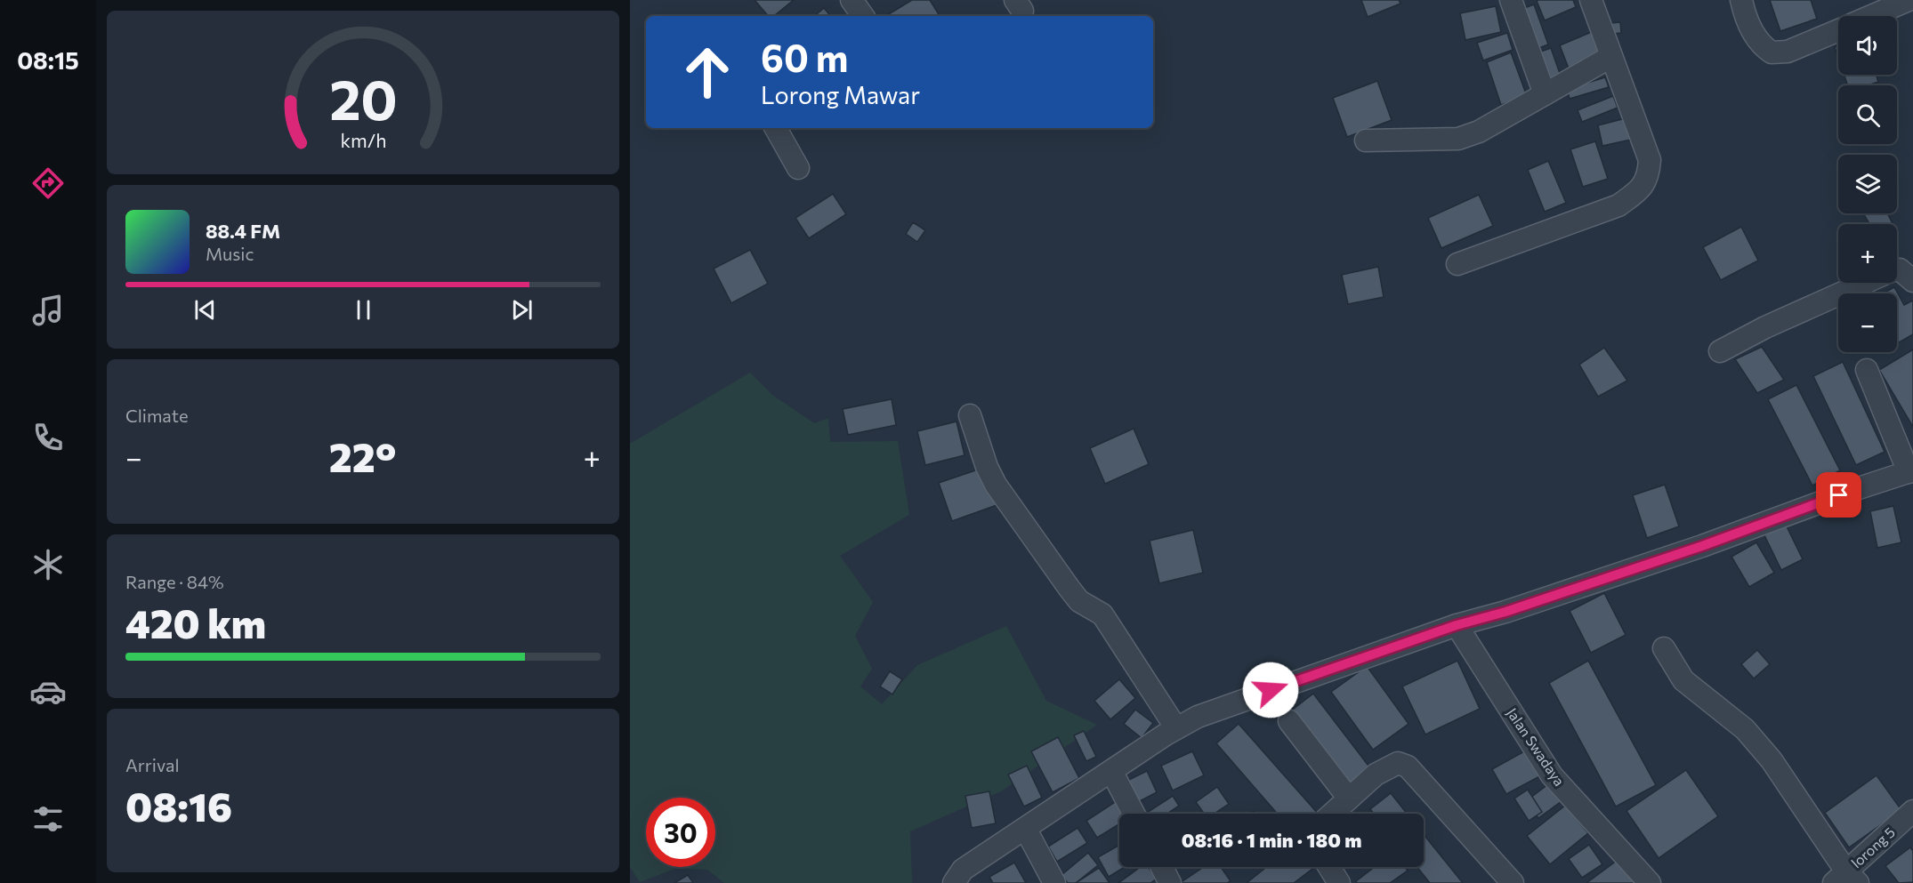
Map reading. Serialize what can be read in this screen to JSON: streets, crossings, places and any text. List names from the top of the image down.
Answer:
{
  "streets": {
    "street": ["Jalan Swadaya", "lorong 5"]
  },
  "page": {
    "tabs": "08:15",
    "map_buttons": ["+", "−"],
    "turn": ["60 m", "Lorong Mawar"],
    "song": ["88.4 FM", "Music"],
    "tile": [
      "Climate",
      ["Range · 84%", "420 km"],
      ["Arrival", "08:16"]
    ],
    "heat": ["−", "22°", "+"],
    "limit": "30",
    "trip": "08:16 · 1 min · 180 m",
    "gauge": ["20", "km/h"]
  }
}
